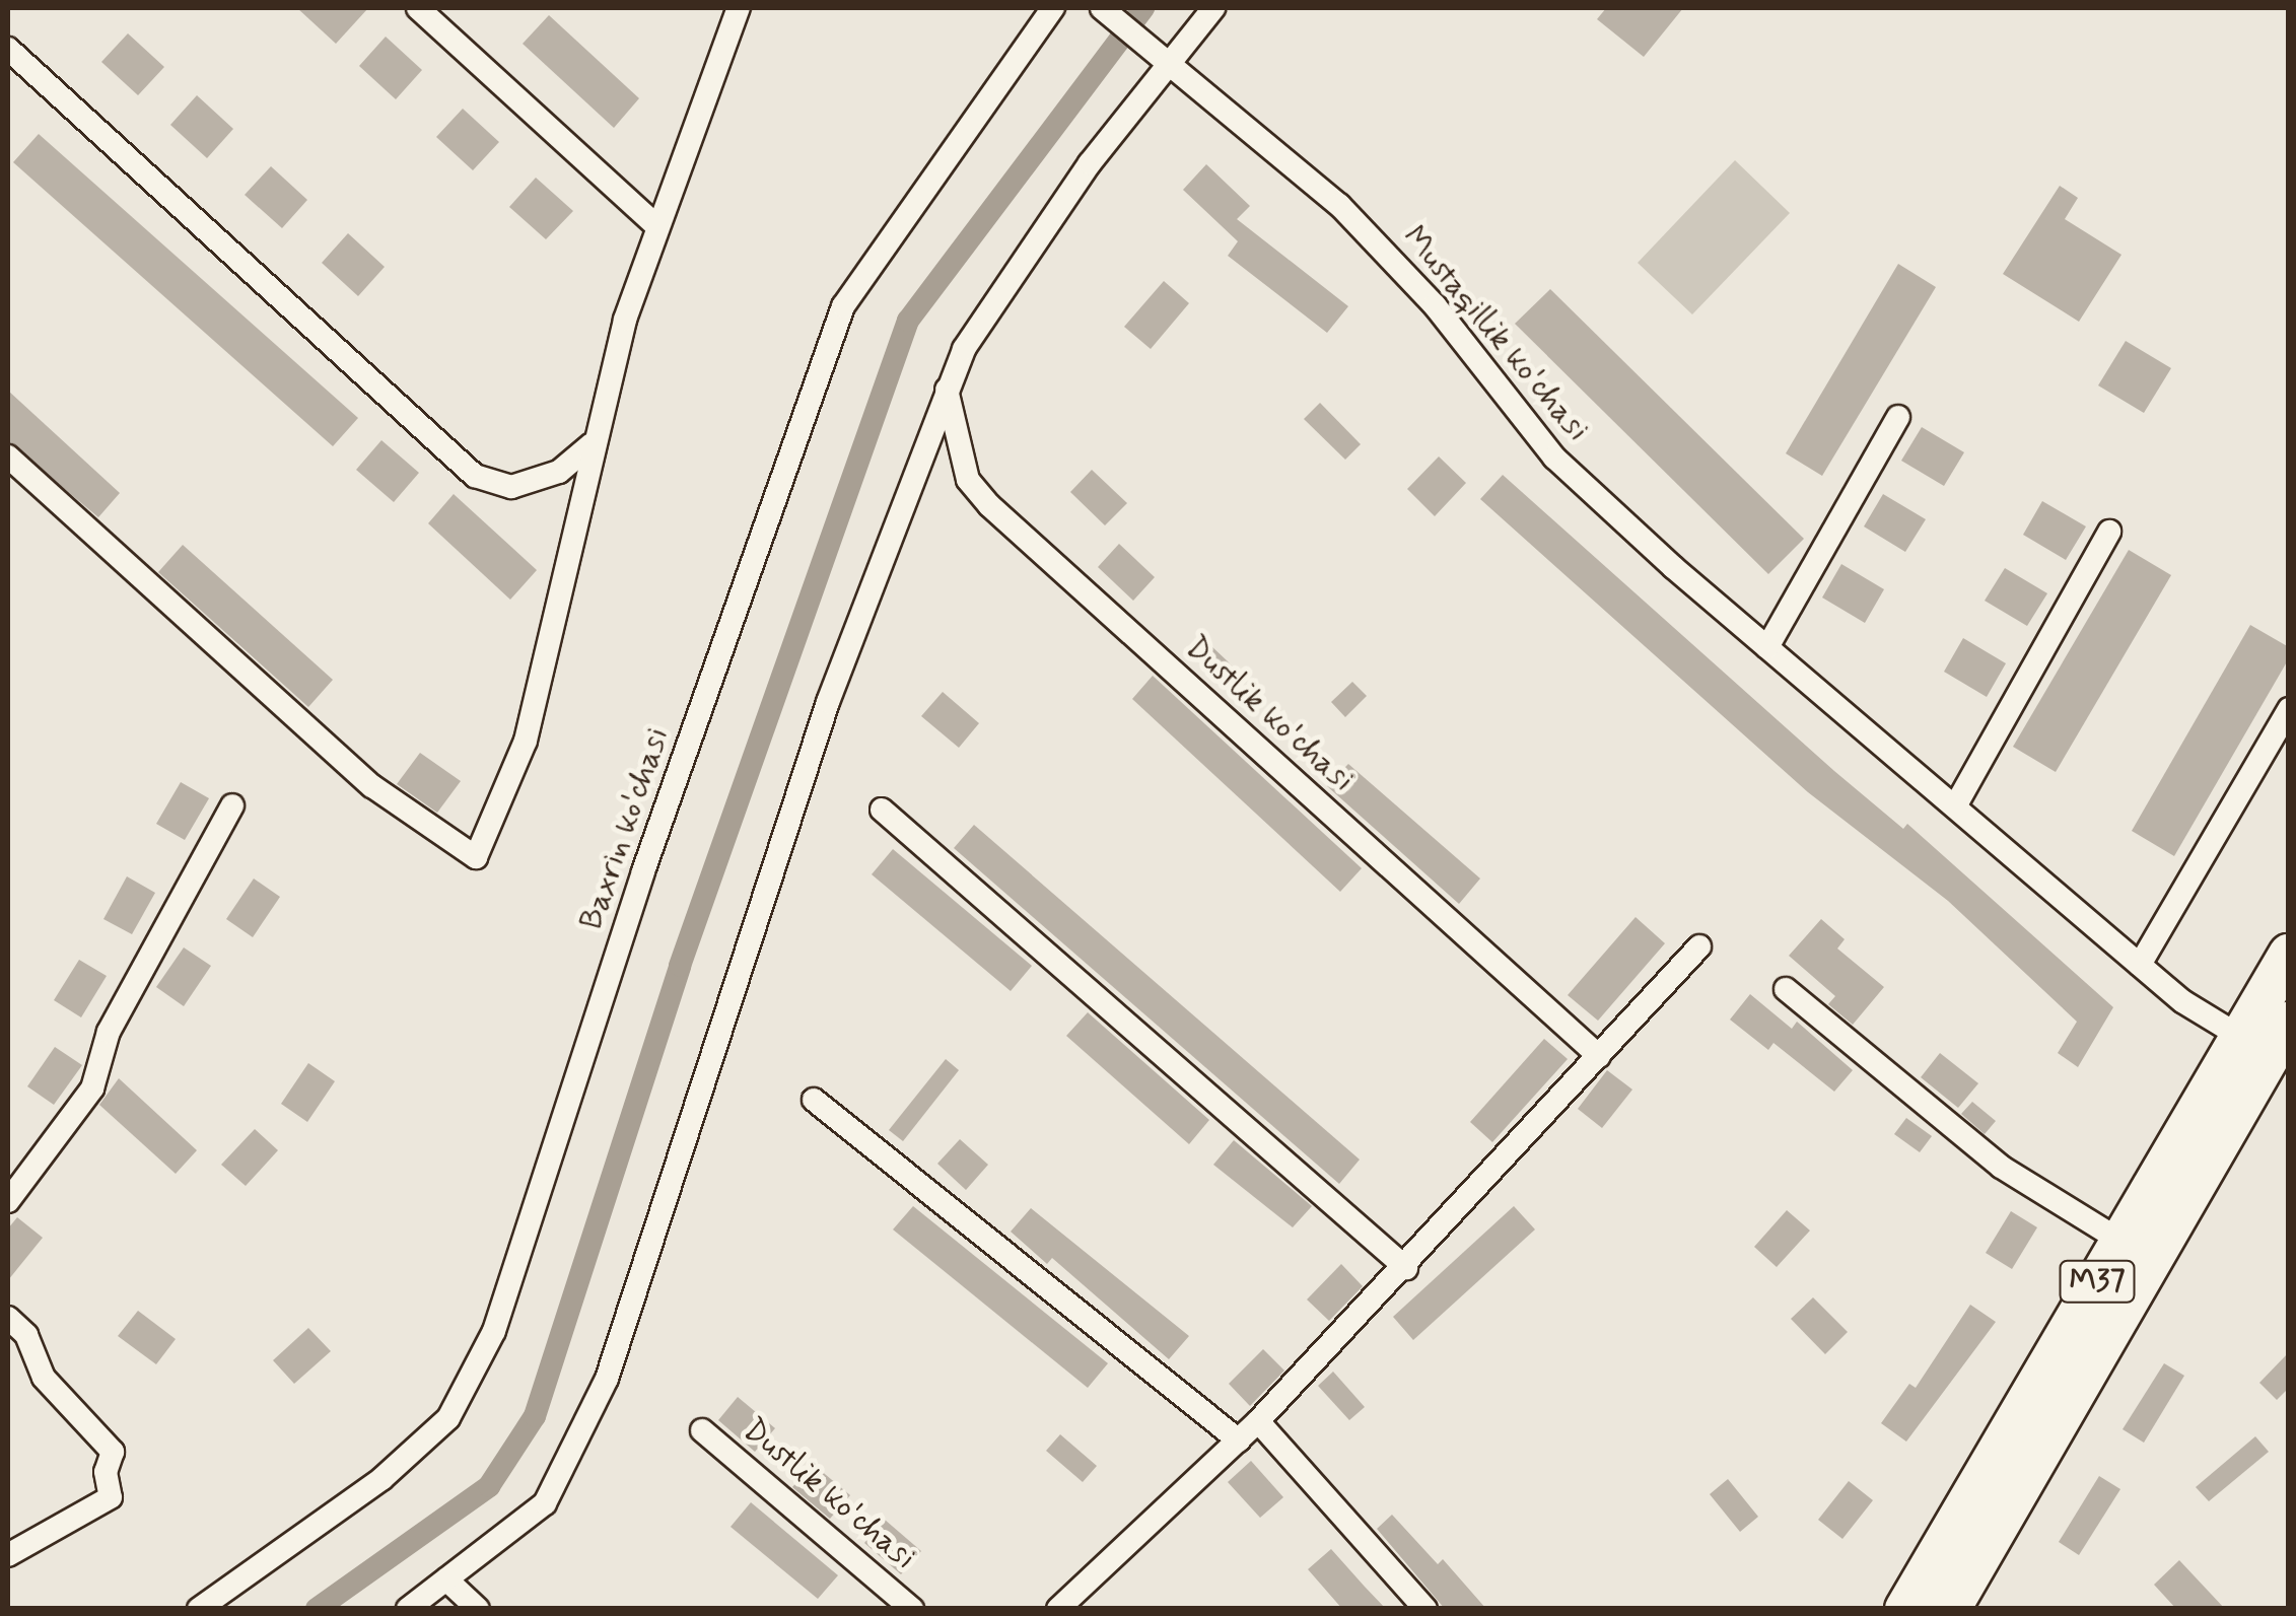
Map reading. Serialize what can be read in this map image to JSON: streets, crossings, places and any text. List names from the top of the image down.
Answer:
{
  "streets": {
    "highway": ["M37"],
    "street": ["Mustaqillik ko'chasi", "Dustlik ko'chasi", "Baxrin ko'chasi"]
  },
  "crossings": [
    ["Mustaqillik ko'chasi", "M37"]
  ]
}
